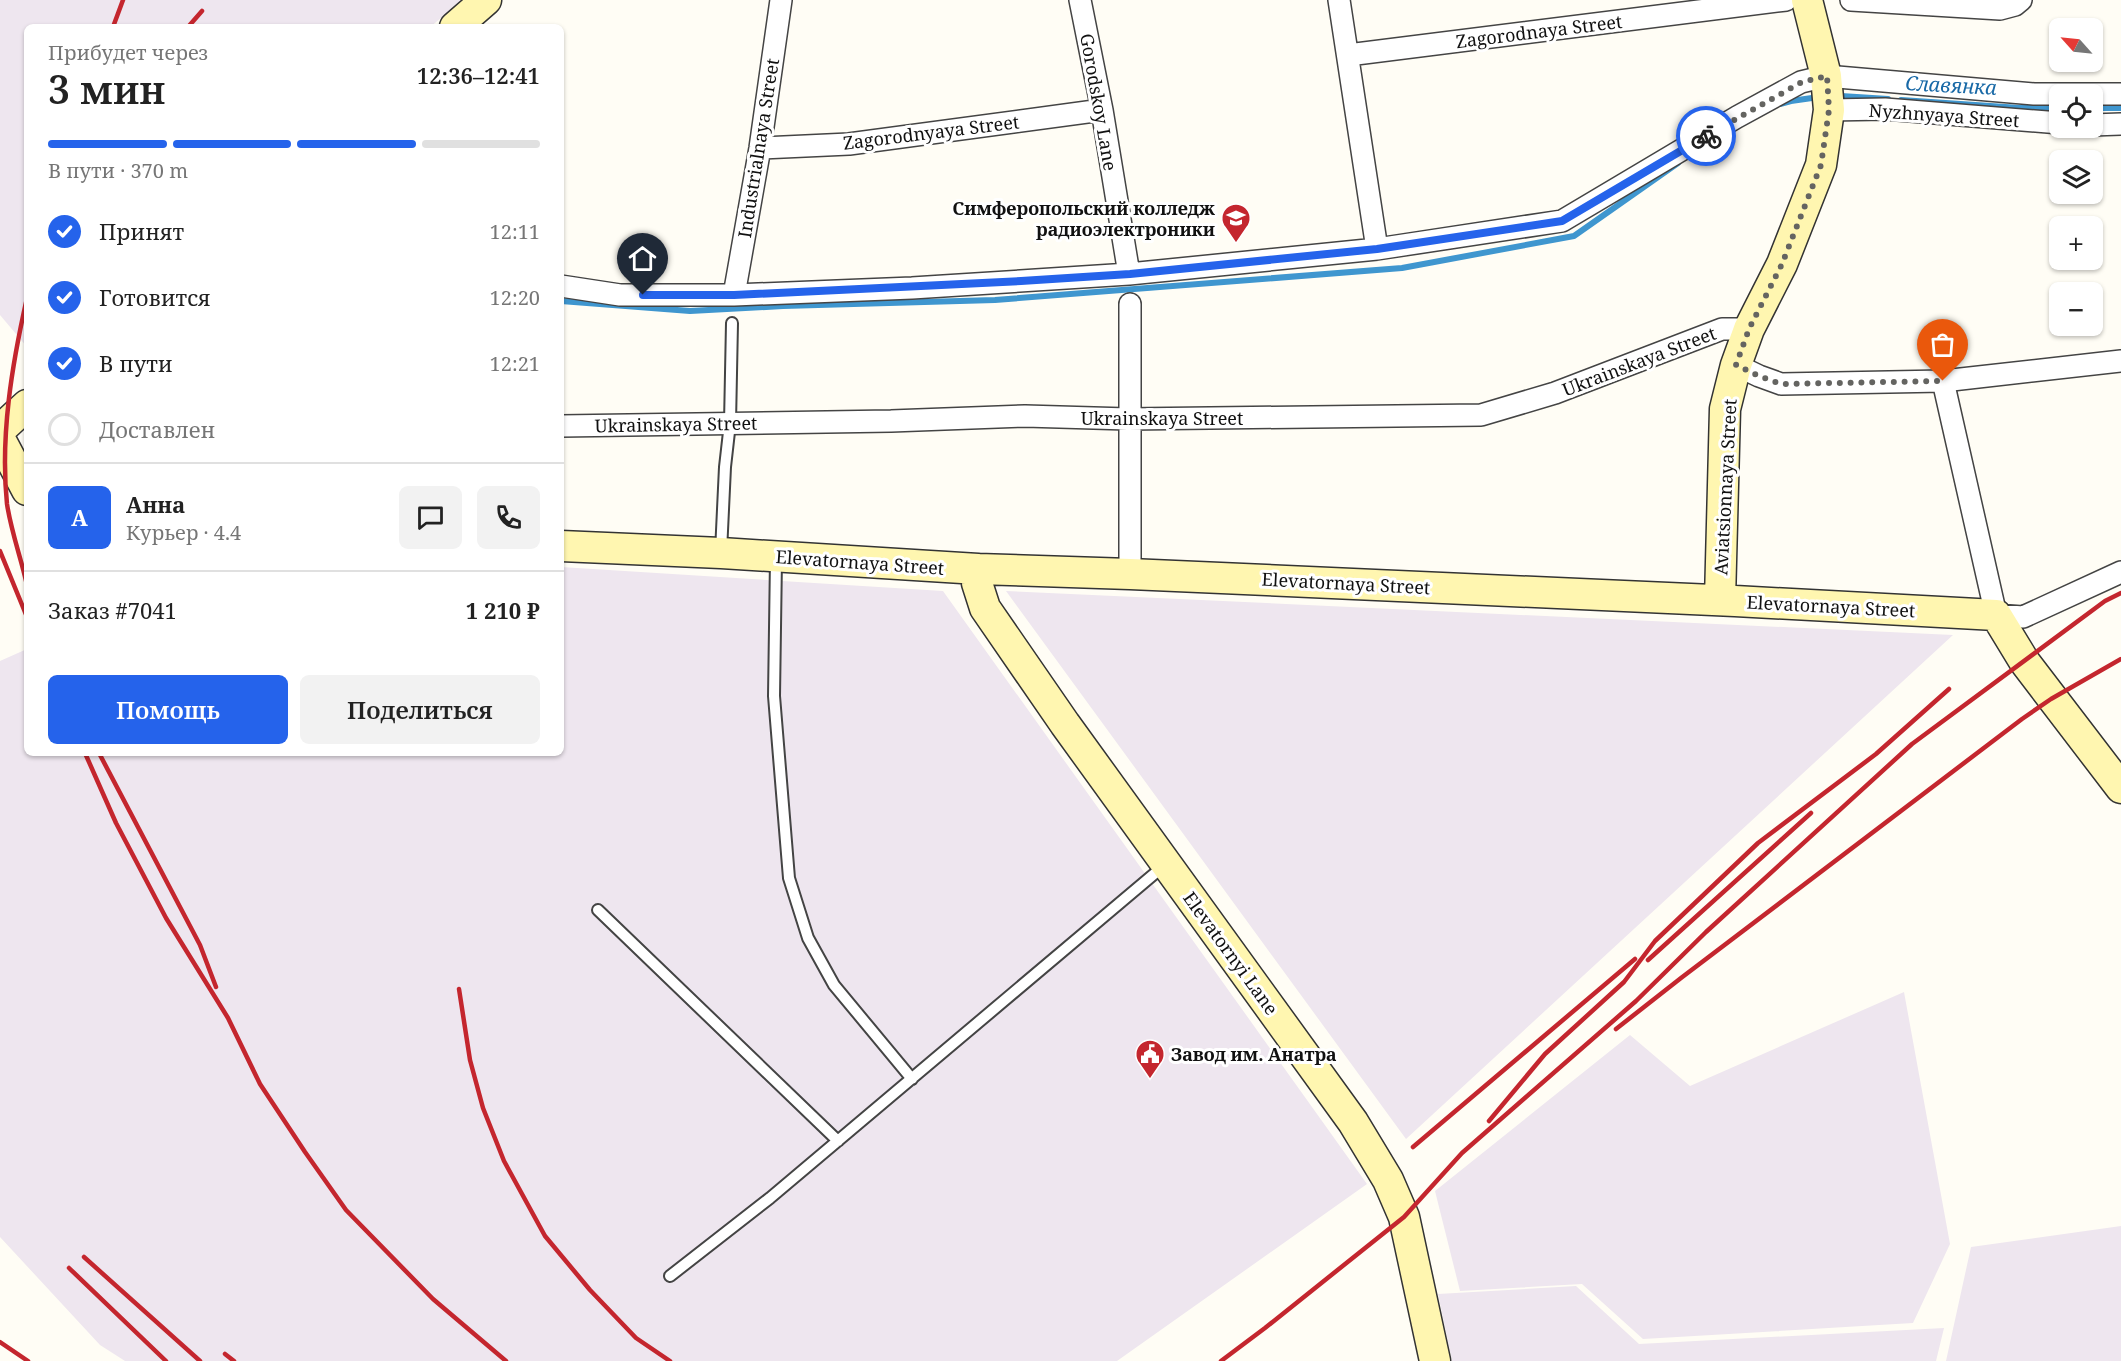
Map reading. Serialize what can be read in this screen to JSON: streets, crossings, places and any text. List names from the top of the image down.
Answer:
{
  "streets": {
    "main road": ["Aviatsionnaya Street", "Elevatornaya Street", "Elevatornyi Lane"],
    "street": [
      "Zagorodnaya Street",
      "Gorodskoy Lane",
      "Nyzhnyaya Street",
      "Zagorodnyaya Street",
      "Industrialnaya Street",
      "Ukrainskaya Street"
    ]
  },
  "crossings": [
    ["Gorodskoy Lane", "Zagorodnyaya Street"],
    ["Nyzhnyaya Street", "Aviatsionnaya Street"],
    ["Zagorodnyaya Street", "Industrialnaya Street"],
    ["Ukrainskaya Street", "Aviatsionnaya Street"],
    ["Aviatsionnaya Street", "Elevatornaya Street"],
    ["Elevatornaya Street", "Elevatornyi Lane"]
  ],
  "water": ["Славянка"],
  "places": {
    "school or university": ["Симферопольский колледж радиоэлектроники"],
    "public building": ["Завод им. Анатра"]
  },
  "north": "top left",
  "page": {
    "map_buttons": ["+", "−"],
    "heading": ["3 мин", "Прибудет через", "12:36–12:41"],
    "panel": [
      "Анна",
      "Курьер · 4.4",
      "Заказ #7041",
      "1 210 ₽"
    ],
    "bar": "В пути · 370 m",
    "list": [
      ["Принят", "12:11"],
      ["Готовится", "12:20"],
      ["В пути", "12:21"],
      "Доставлен"
    ],
    "round": "А",
    "buttons": ["Помощь", "Поделиться"]
  }
}
